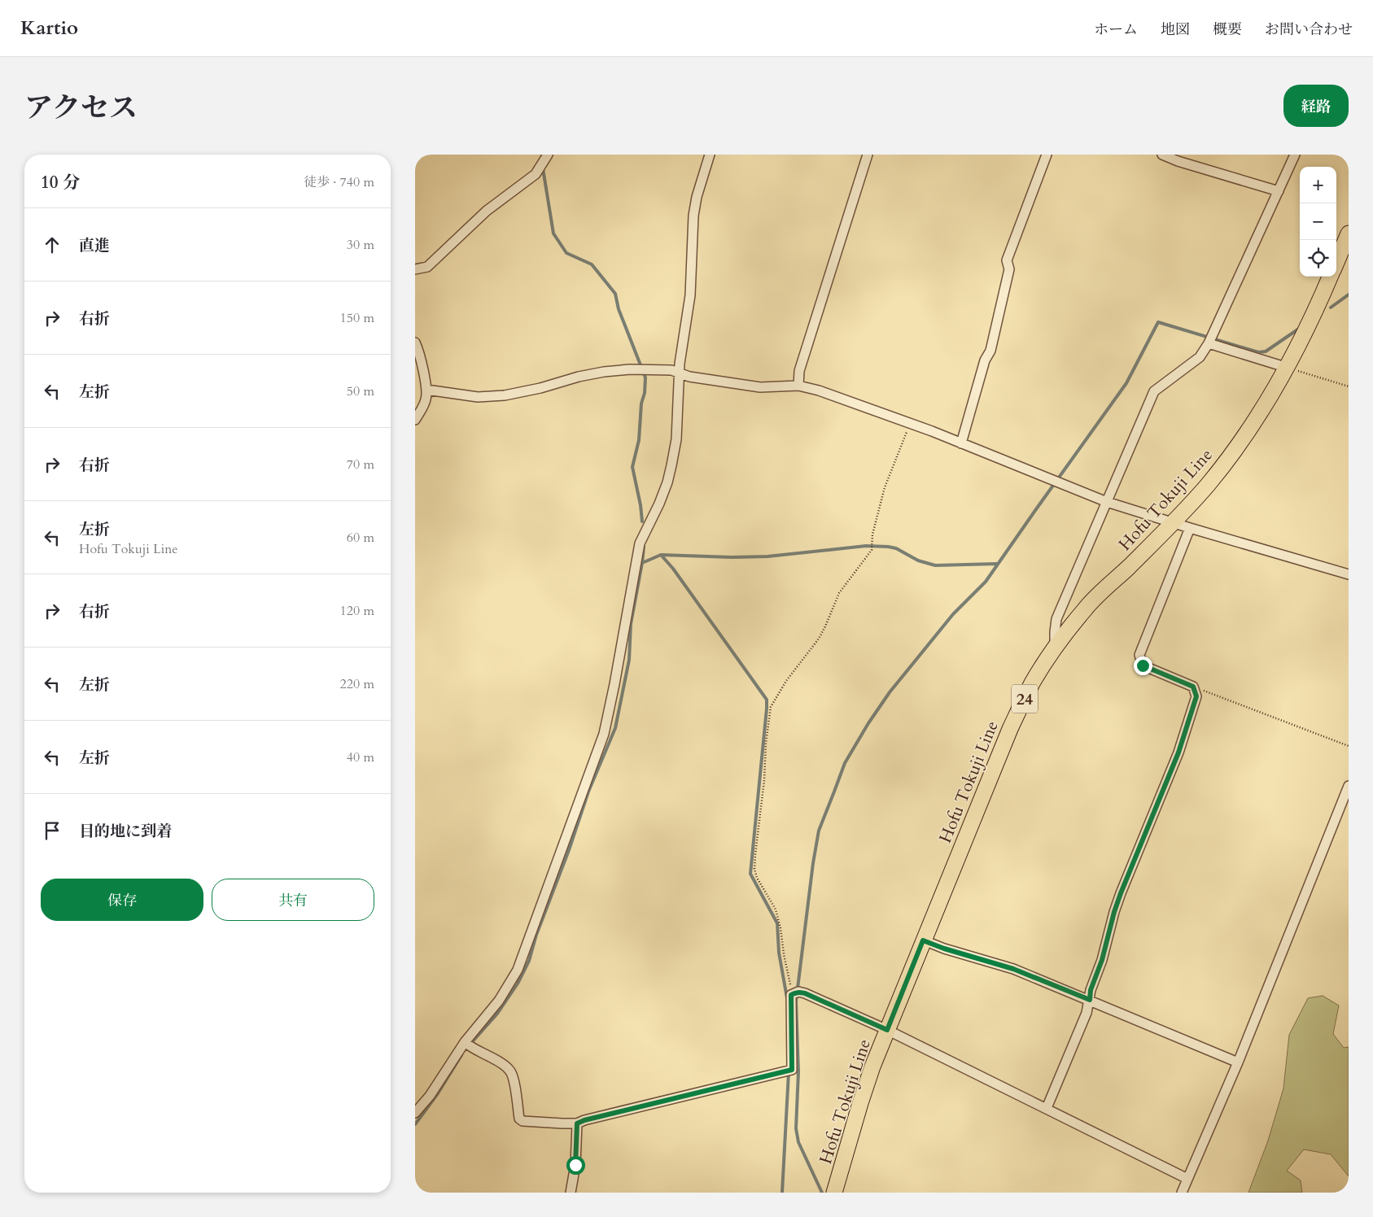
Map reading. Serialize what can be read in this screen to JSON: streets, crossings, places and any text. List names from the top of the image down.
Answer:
{
  "streets": {
    "main road": ["Hofu Tokuji Line", "24"]
  },
  "page": {
    "header": "Kartio",
    "nav": [
      "ホーム",
      "地図",
      "概要",
      "お問い合わせ"
    ],
    "title": "アクセス",
    "buttons": [
      "経路",
      ["保存", "共有"]
    ],
    "heading": ["10 分", "徒歩 · 740 m"],
    "map_buttons": ["+", "−"],
    "list": [
      ["直進", "30 m"],
      ["右折", "150 m"],
      ["左折", "50 m"],
      ["右折", "70 m"],
      ["左折", "Hofu Tokuji Line", "60 m"],
      ["右折", "120 m"],
      ["左折", "220 m"],
      ["左折", "40 m"],
      "目的地に到着"
    ]
  }
}
